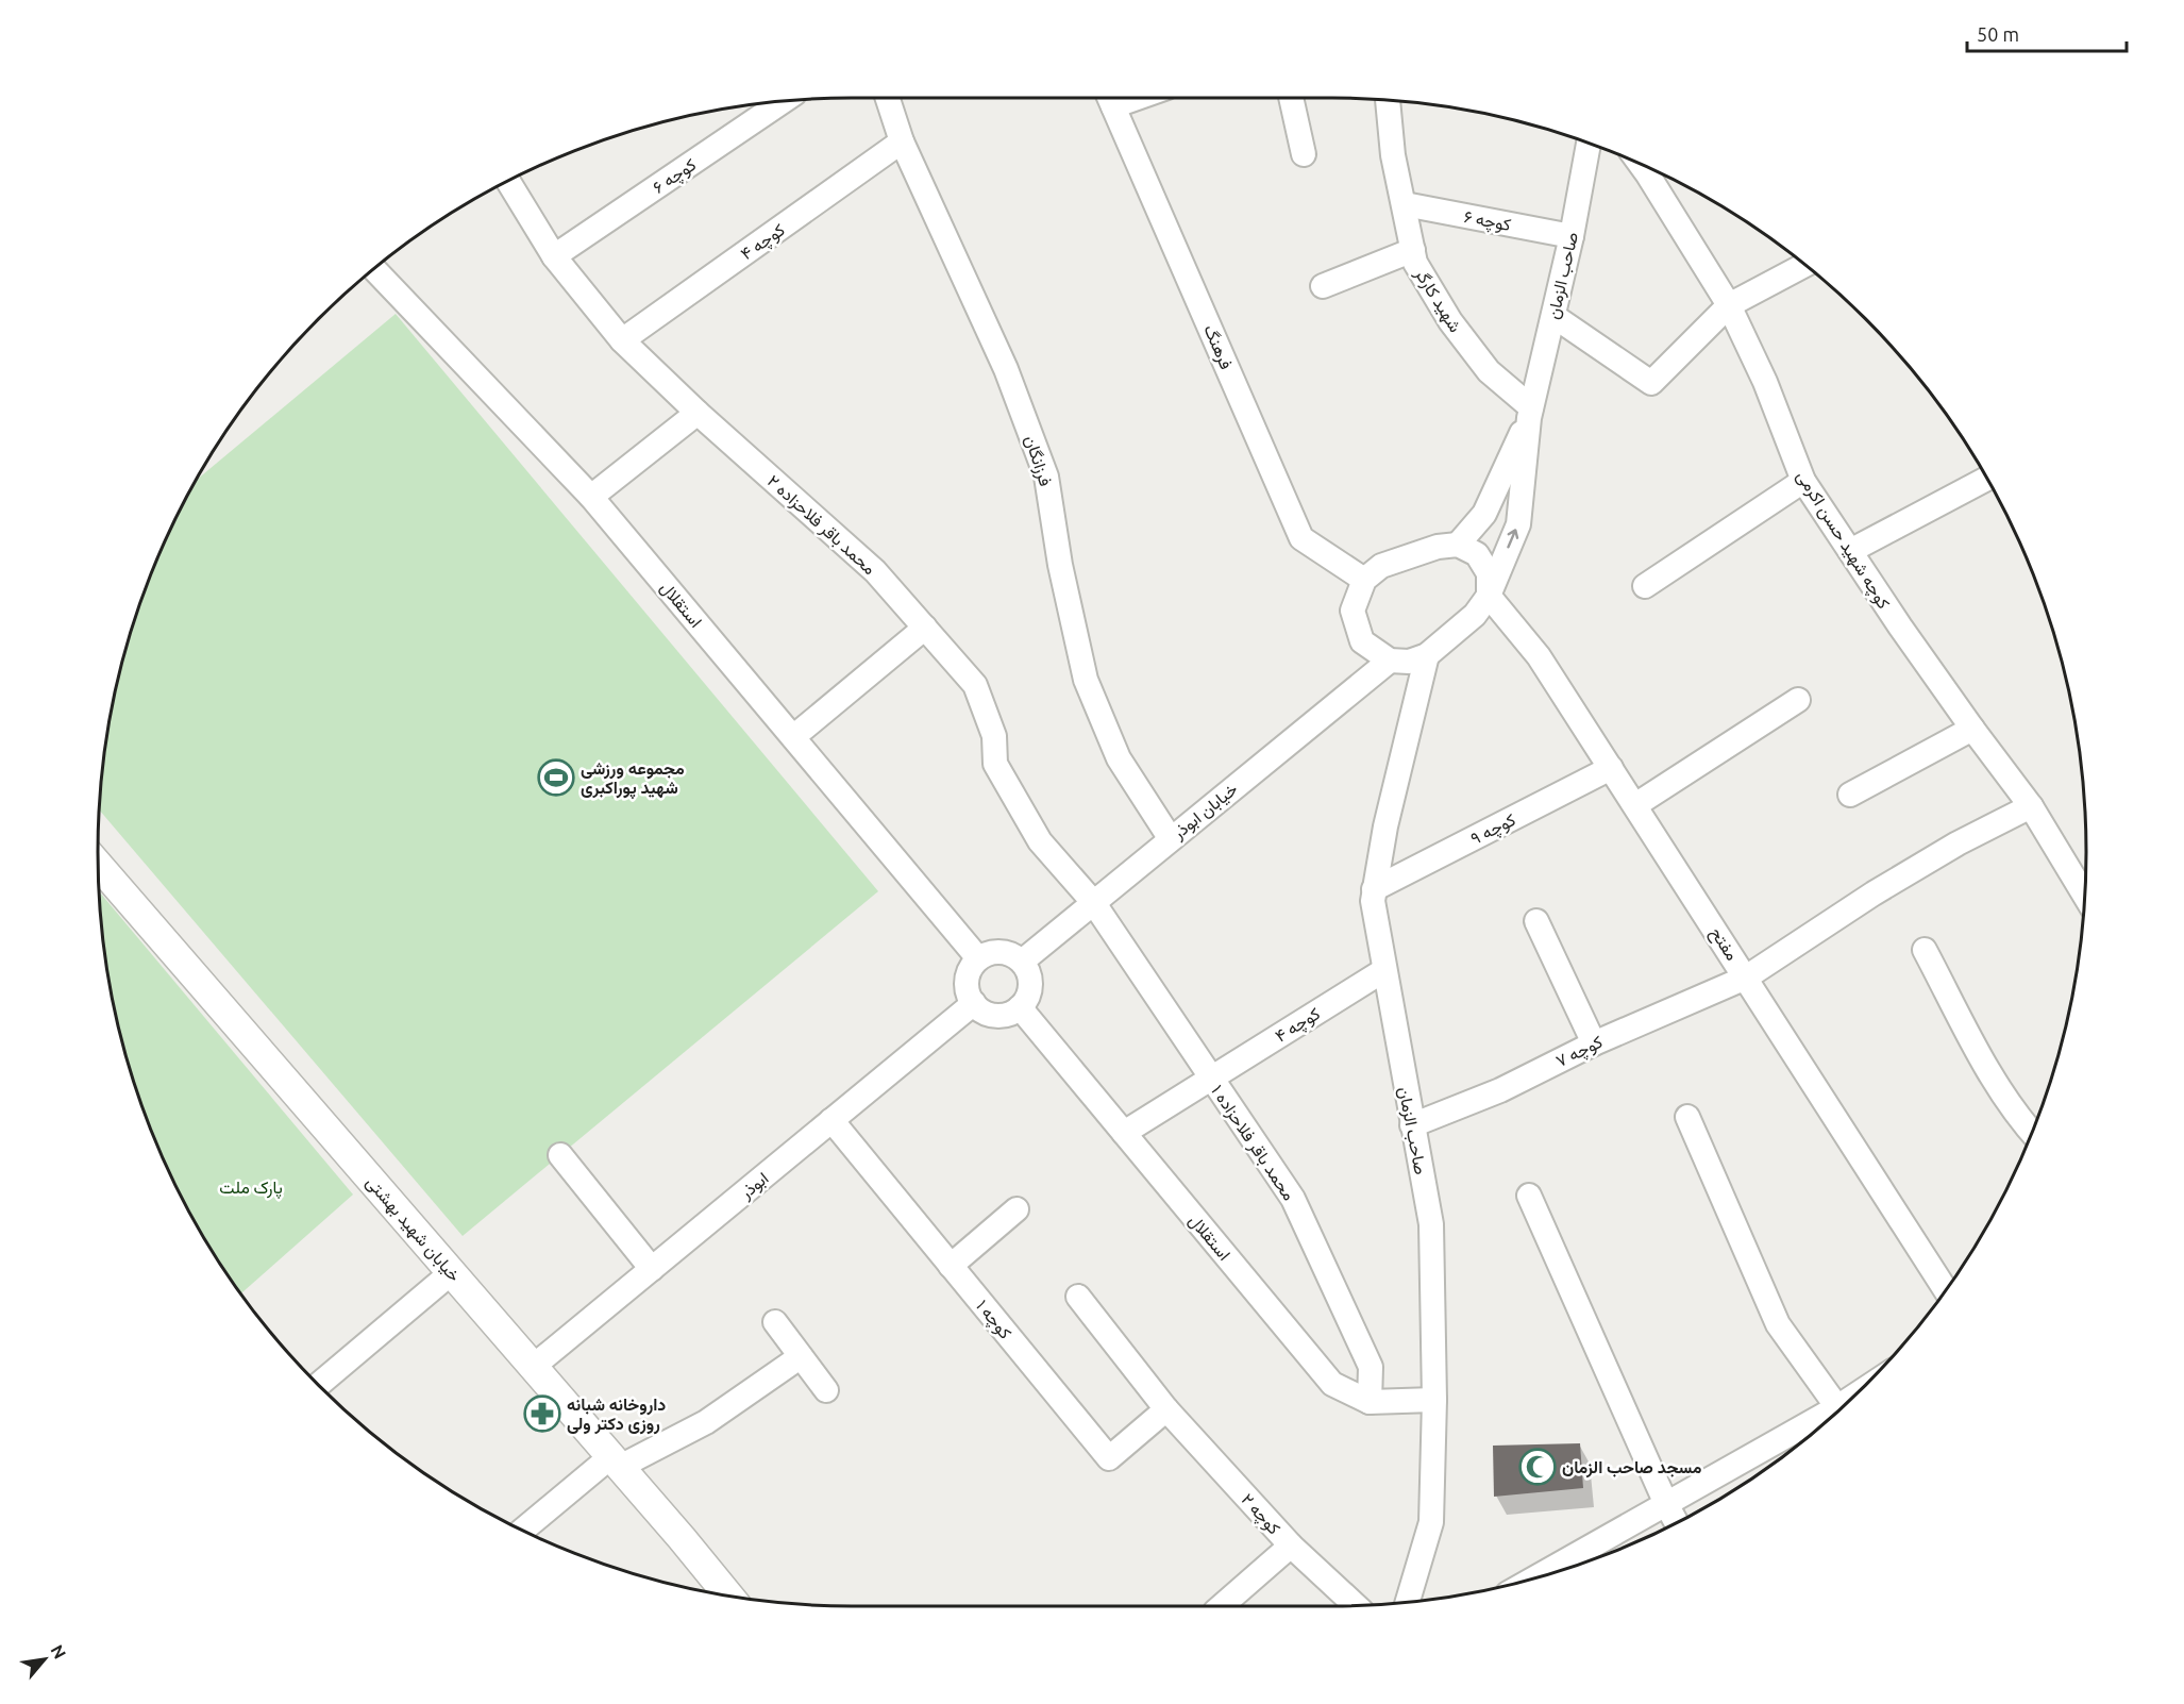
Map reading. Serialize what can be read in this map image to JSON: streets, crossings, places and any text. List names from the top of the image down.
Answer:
{
  "streets": {
    "main road": ["خیابان شهید بهشتی"],
    "street": [
      "کوچه ۶",
      "کوچه ۴",
      "صاحب الزمان",
      "شهید کارگر",
      "فرهنگ",
      "فرزانگان",
      "محمد باقر فلاحزاده ۲",
      "کوچه شهید حسن اکرمی",
      "استقلال",
      "خیابان ابوذر",
      "کوچه ۹",
      "مفتح",
      "کوچه ۷",
      "محمد باقر فلاحزاده ۱",
      "ابوذر",
      "کوچه ۱",
      "کوچه ۲"
    ]
  },
  "crossings": [
    ["کوچه ۶", "صاحب الزمان"],
    ["کوچه ۶", "شهید کارگر"],
    ["کوچه ۶", "محمد باقر فلاحزاده ۲"],
    ["کوچه ۴", "صاحب الزمان"],
    ["کوچه ۴", "فرزانگان"],
    ["کوچه ۴", "محمد باقر فلاحزاده ۲"],
    ["کوچه ۴", "استقلال"],
    ["کوچه ۴", "محمد باقر فلاحزاده ۱"],
    ["صاحب الزمان", "شهید کارگر"],
    ["صاحب الزمان", "فرهنگ"],
    ["صاحب الزمان", "استقلال"],
    ["صاحب الزمان", "خیابان ابوذر"],
    ["صاحب الزمان", "کوچه ۹"],
    ["صاحب الزمان", "مفتح"],
    ["صاحب الزمان", "کوچه ۷"],
    ["فرهنگ", "خیابان ابوذر"],
    ["فرهنگ", "مفتح"],
    ["فرزانگان", "خیابان ابوذر"],
    ["محمد باقر فلاحزاده ۲", "خیابان ابوذر"],
    ["محمد باقر فلاحزاده ۲", "محمد باقر فلاحزاده ۱"],
    ["کوچه شهید حسن اکرمی", "کوچه ۷"],
    ["استقلال", "خیابان ابوذر"],
    ["استقلال", "محمد باقر فلاحزاده ۱"],
    ["استقلال", "ابوذر"],
    ["خیابان ابوذر", "مفتح"],
    ["خیابان ابوذر", "محمد باقر فلاحزاده ۱"],
    ["خیابان ابوذر", "ابوذر"],
    ["کوچه ۹", "مفتح"],
    ["مفتح", "کوچه ۷"],
    ["ابوذر", "خیابان شهید بهشتی"],
    ["ابوذر", "کوچه ۱"],
    ["کوچه ۱", "کوچه ۲"]
  ],
  "parks": ["پارک ملت"],
  "places": {
    "sports": ["مجموعه ورزشی شهید پوراکبری"],
    "pharmacy": ["داروخانه شبانه روزی دکتر ولی"],
    "mosque": ["مسجد صاحب الزمان"]
  },
  "scale_bar": "50 m",
  "north": "top right"
}
